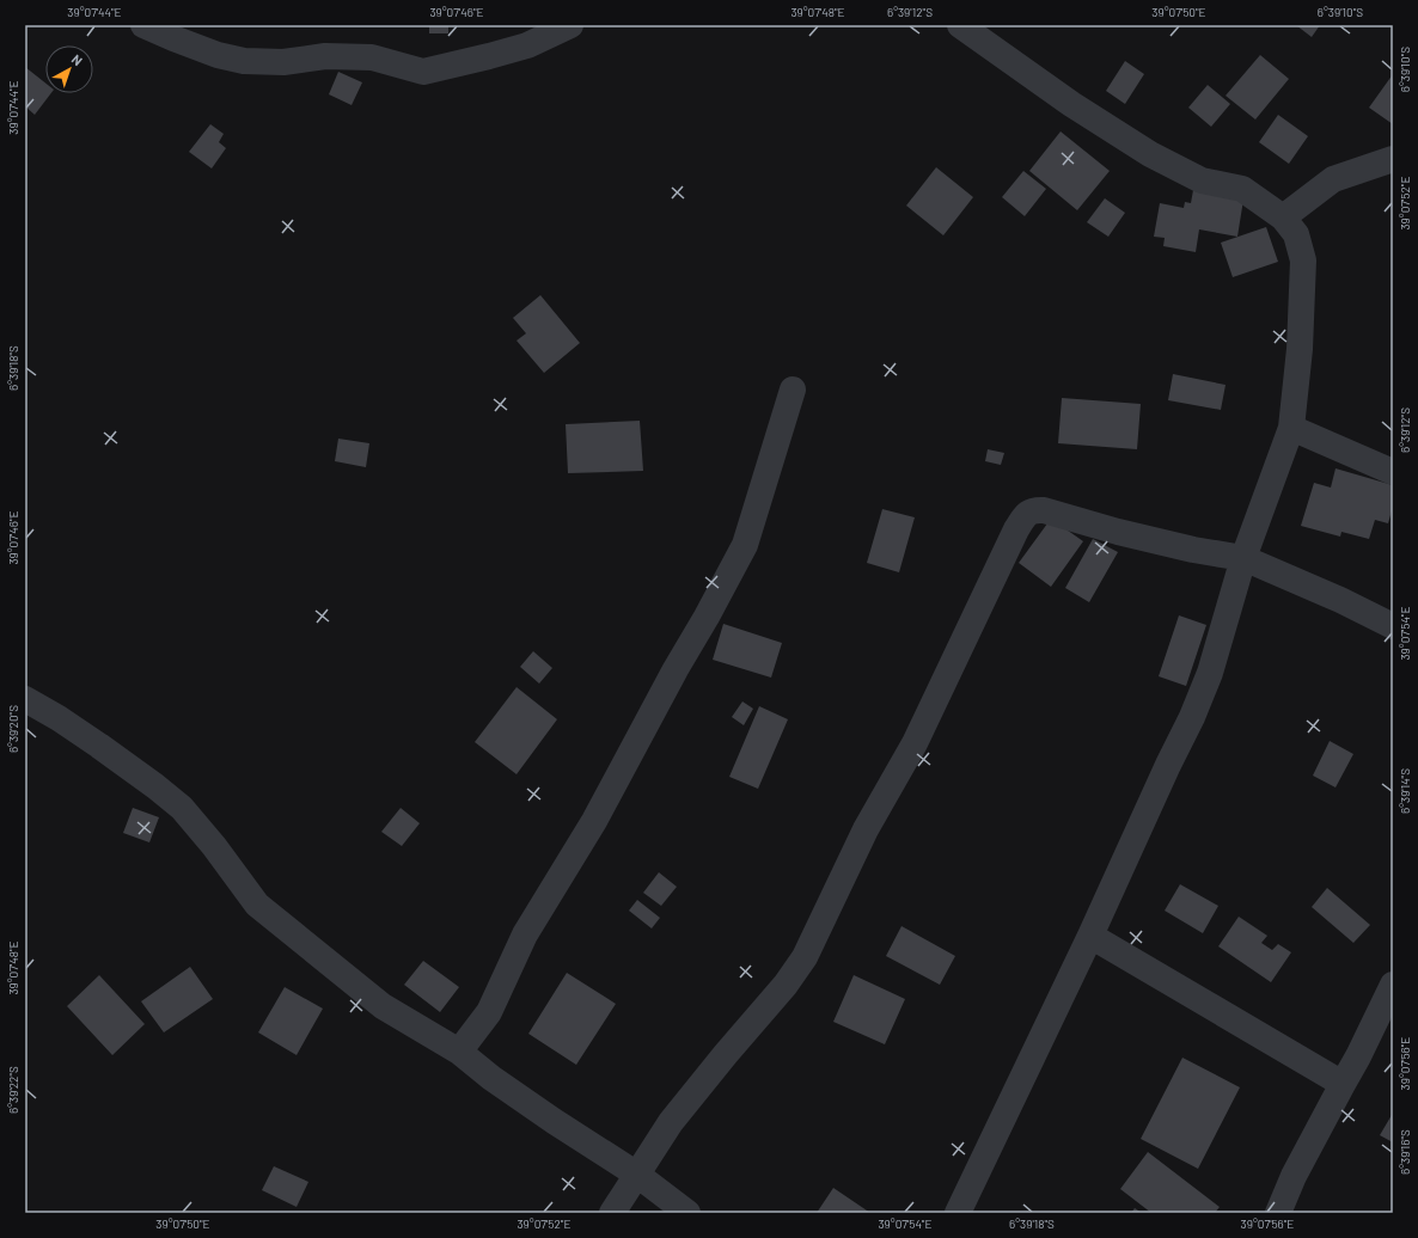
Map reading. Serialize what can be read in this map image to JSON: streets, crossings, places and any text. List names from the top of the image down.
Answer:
{
  "north": "top right",
  "coordinates": [
    "39°07'44\"E",
    "39°07'46\"E",
    "39°07'48\"E",
    "6°39'12\"S",
    "39°07'50\"E",
    "6°39'10\"S",
    "39°07'52\"E",
    "6°39'18\"S",
    "39°07'54\"E",
    "6°39'20\"S",
    "6°39'14\"S",
    "39°07'56\"E",
    "6°39'22\"S",
    "6°39'16\"S"
  ]
}
